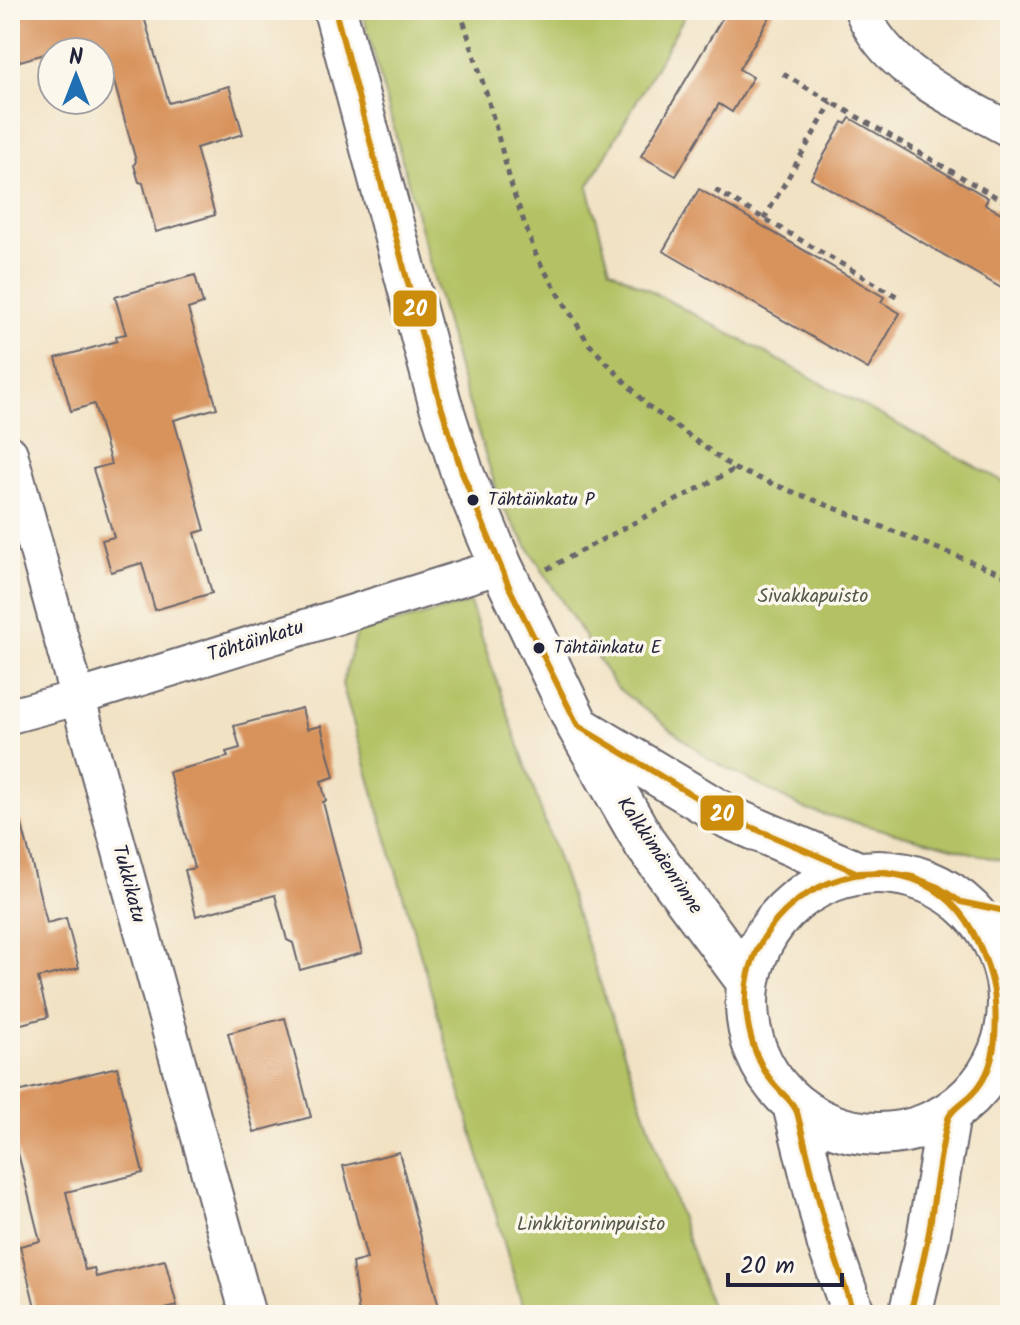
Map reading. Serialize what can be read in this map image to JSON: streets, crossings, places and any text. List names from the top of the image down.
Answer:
{
  "streets": {
    "street": ["Tähtäinkatu", "Kalkkimäenrinne", "Tukkikatu"]
  },
  "crossings": [
    ["Tähtäinkatu", "Kalkkimäenrinne"],
    ["Tähtäinkatu", "Tukkikatu"]
  ],
  "parks": ["Sivakkapuisto", "Linkkitorninpuisto"],
  "places": ["Tähtäinkatu P", "Tähtäinkatu E"],
  "lines": ["transit line 20"],
  "scale_bar": "20 m",
  "north": "top"
}
